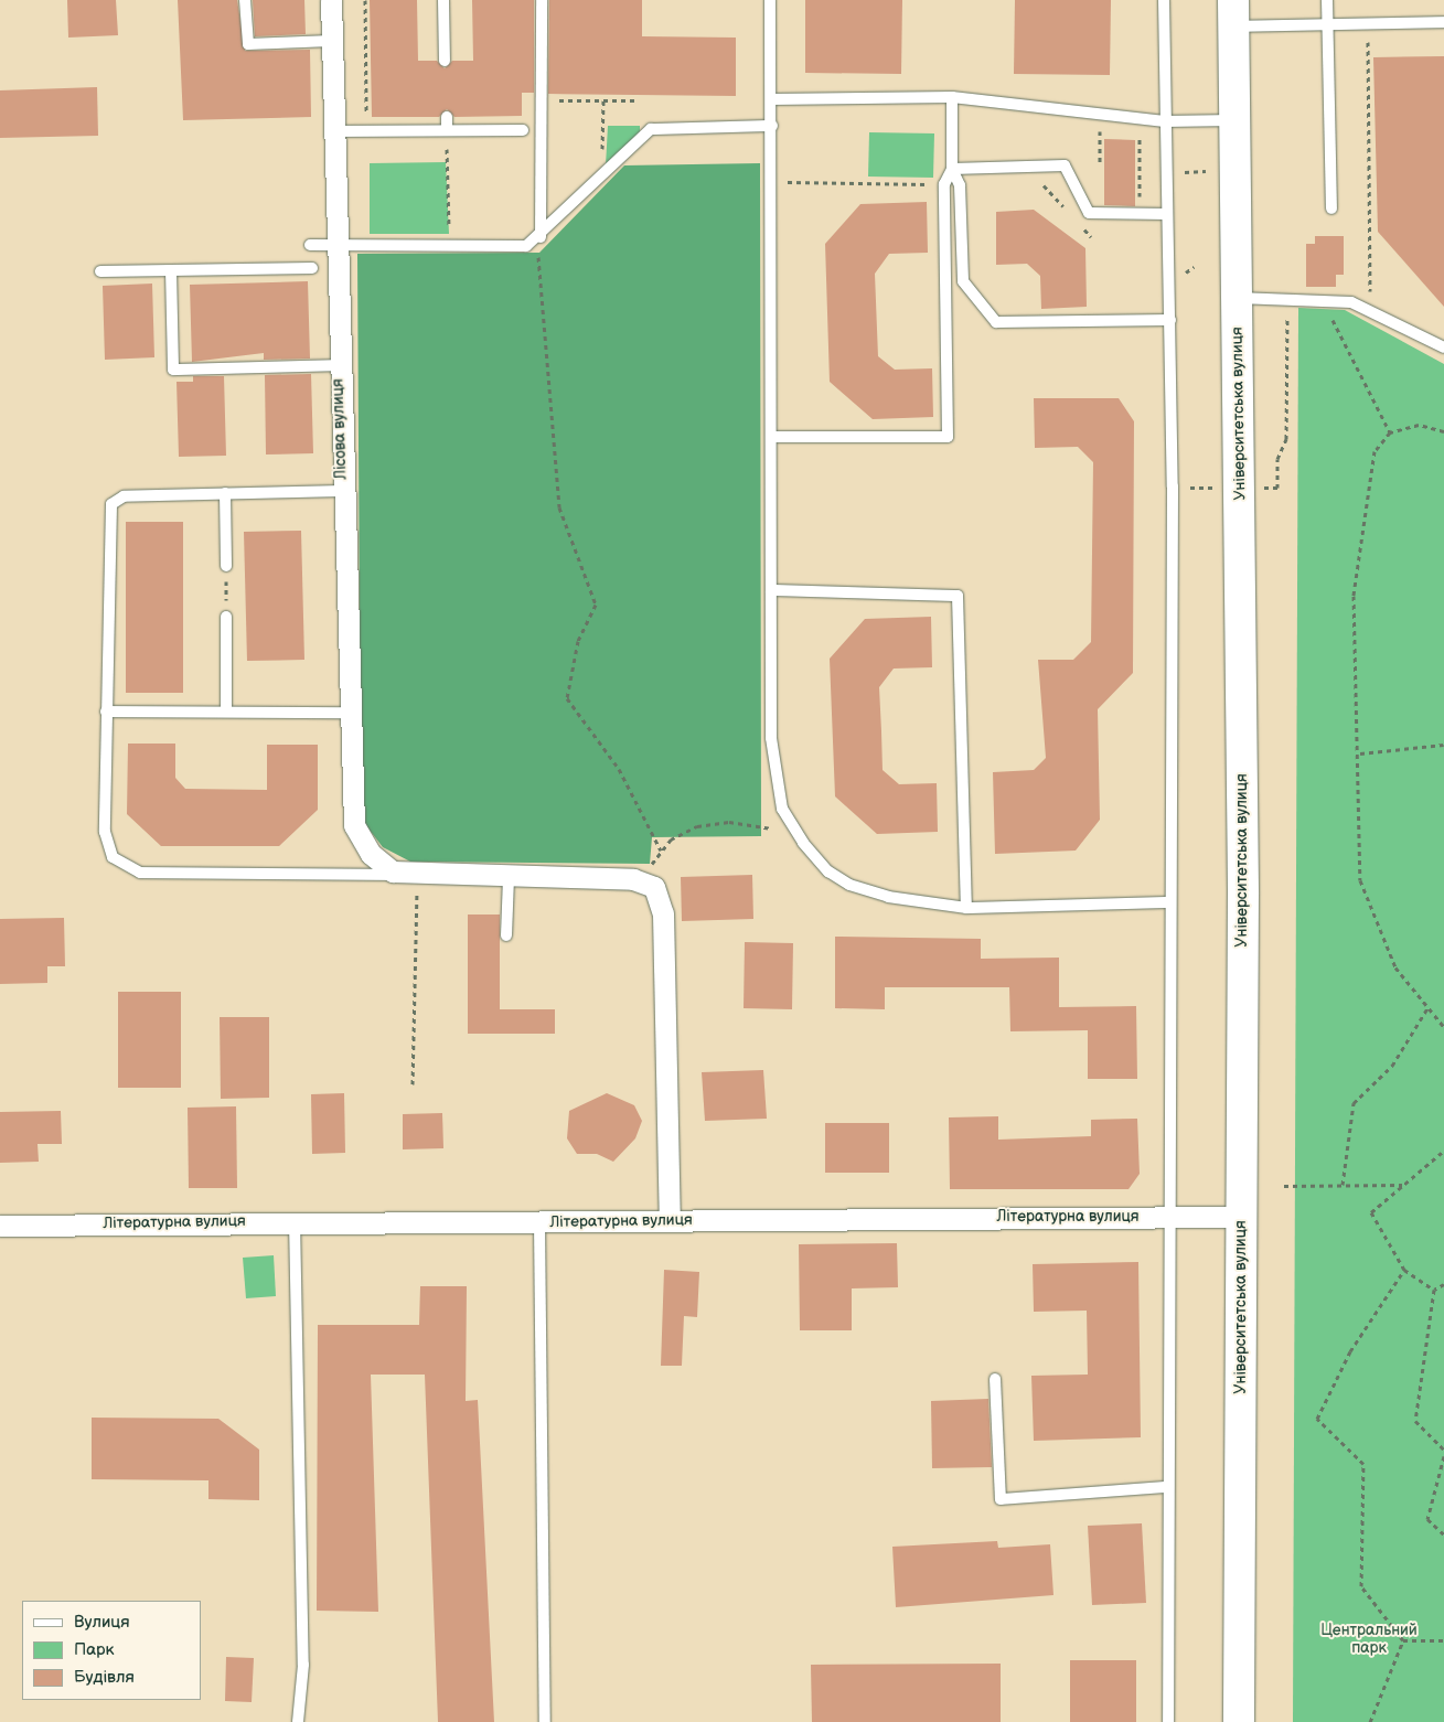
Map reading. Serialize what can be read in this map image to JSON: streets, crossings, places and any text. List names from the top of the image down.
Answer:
{
  "streets": {
    "main road": ["Університетська вулиця"],
    "street": ["Лісова вулиця", "Літературна вулиця"]
  },
  "crossings": [
    ["Університетська вулиця", "Літературна вулиця"]
  ],
  "parks": ["Центральний парк"],
  "legend": ["Вулиця", "Парк", "Будівля"]
}
